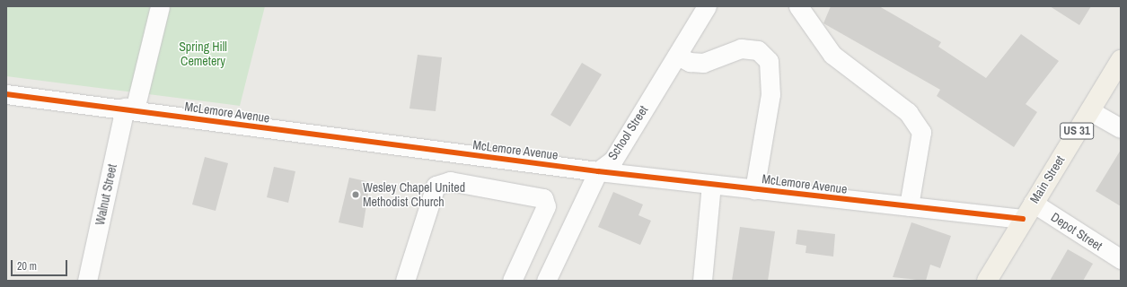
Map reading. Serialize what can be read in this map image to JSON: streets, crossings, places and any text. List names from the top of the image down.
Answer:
{
  "streets": {
    "main road": ["US 31", "Main Street"],
    "street": [
      "McLemore Avenue",
      "School Street",
      "Walnut Street",
      "Depot Street"
    ]
  },
  "crossings": [
    ["McLemore Avenue", "School Street"],
    ["McLemore Avenue", "Main Street"],
    ["McLemore Avenue", "Walnut Street"],
    ["Main Street", "Depot Street"]
  ],
  "parks": ["Spring Hill Cemetery"],
  "places": ["Wesley Chapel United Methodist Church"],
  "scale_bar": "20 m"
}
